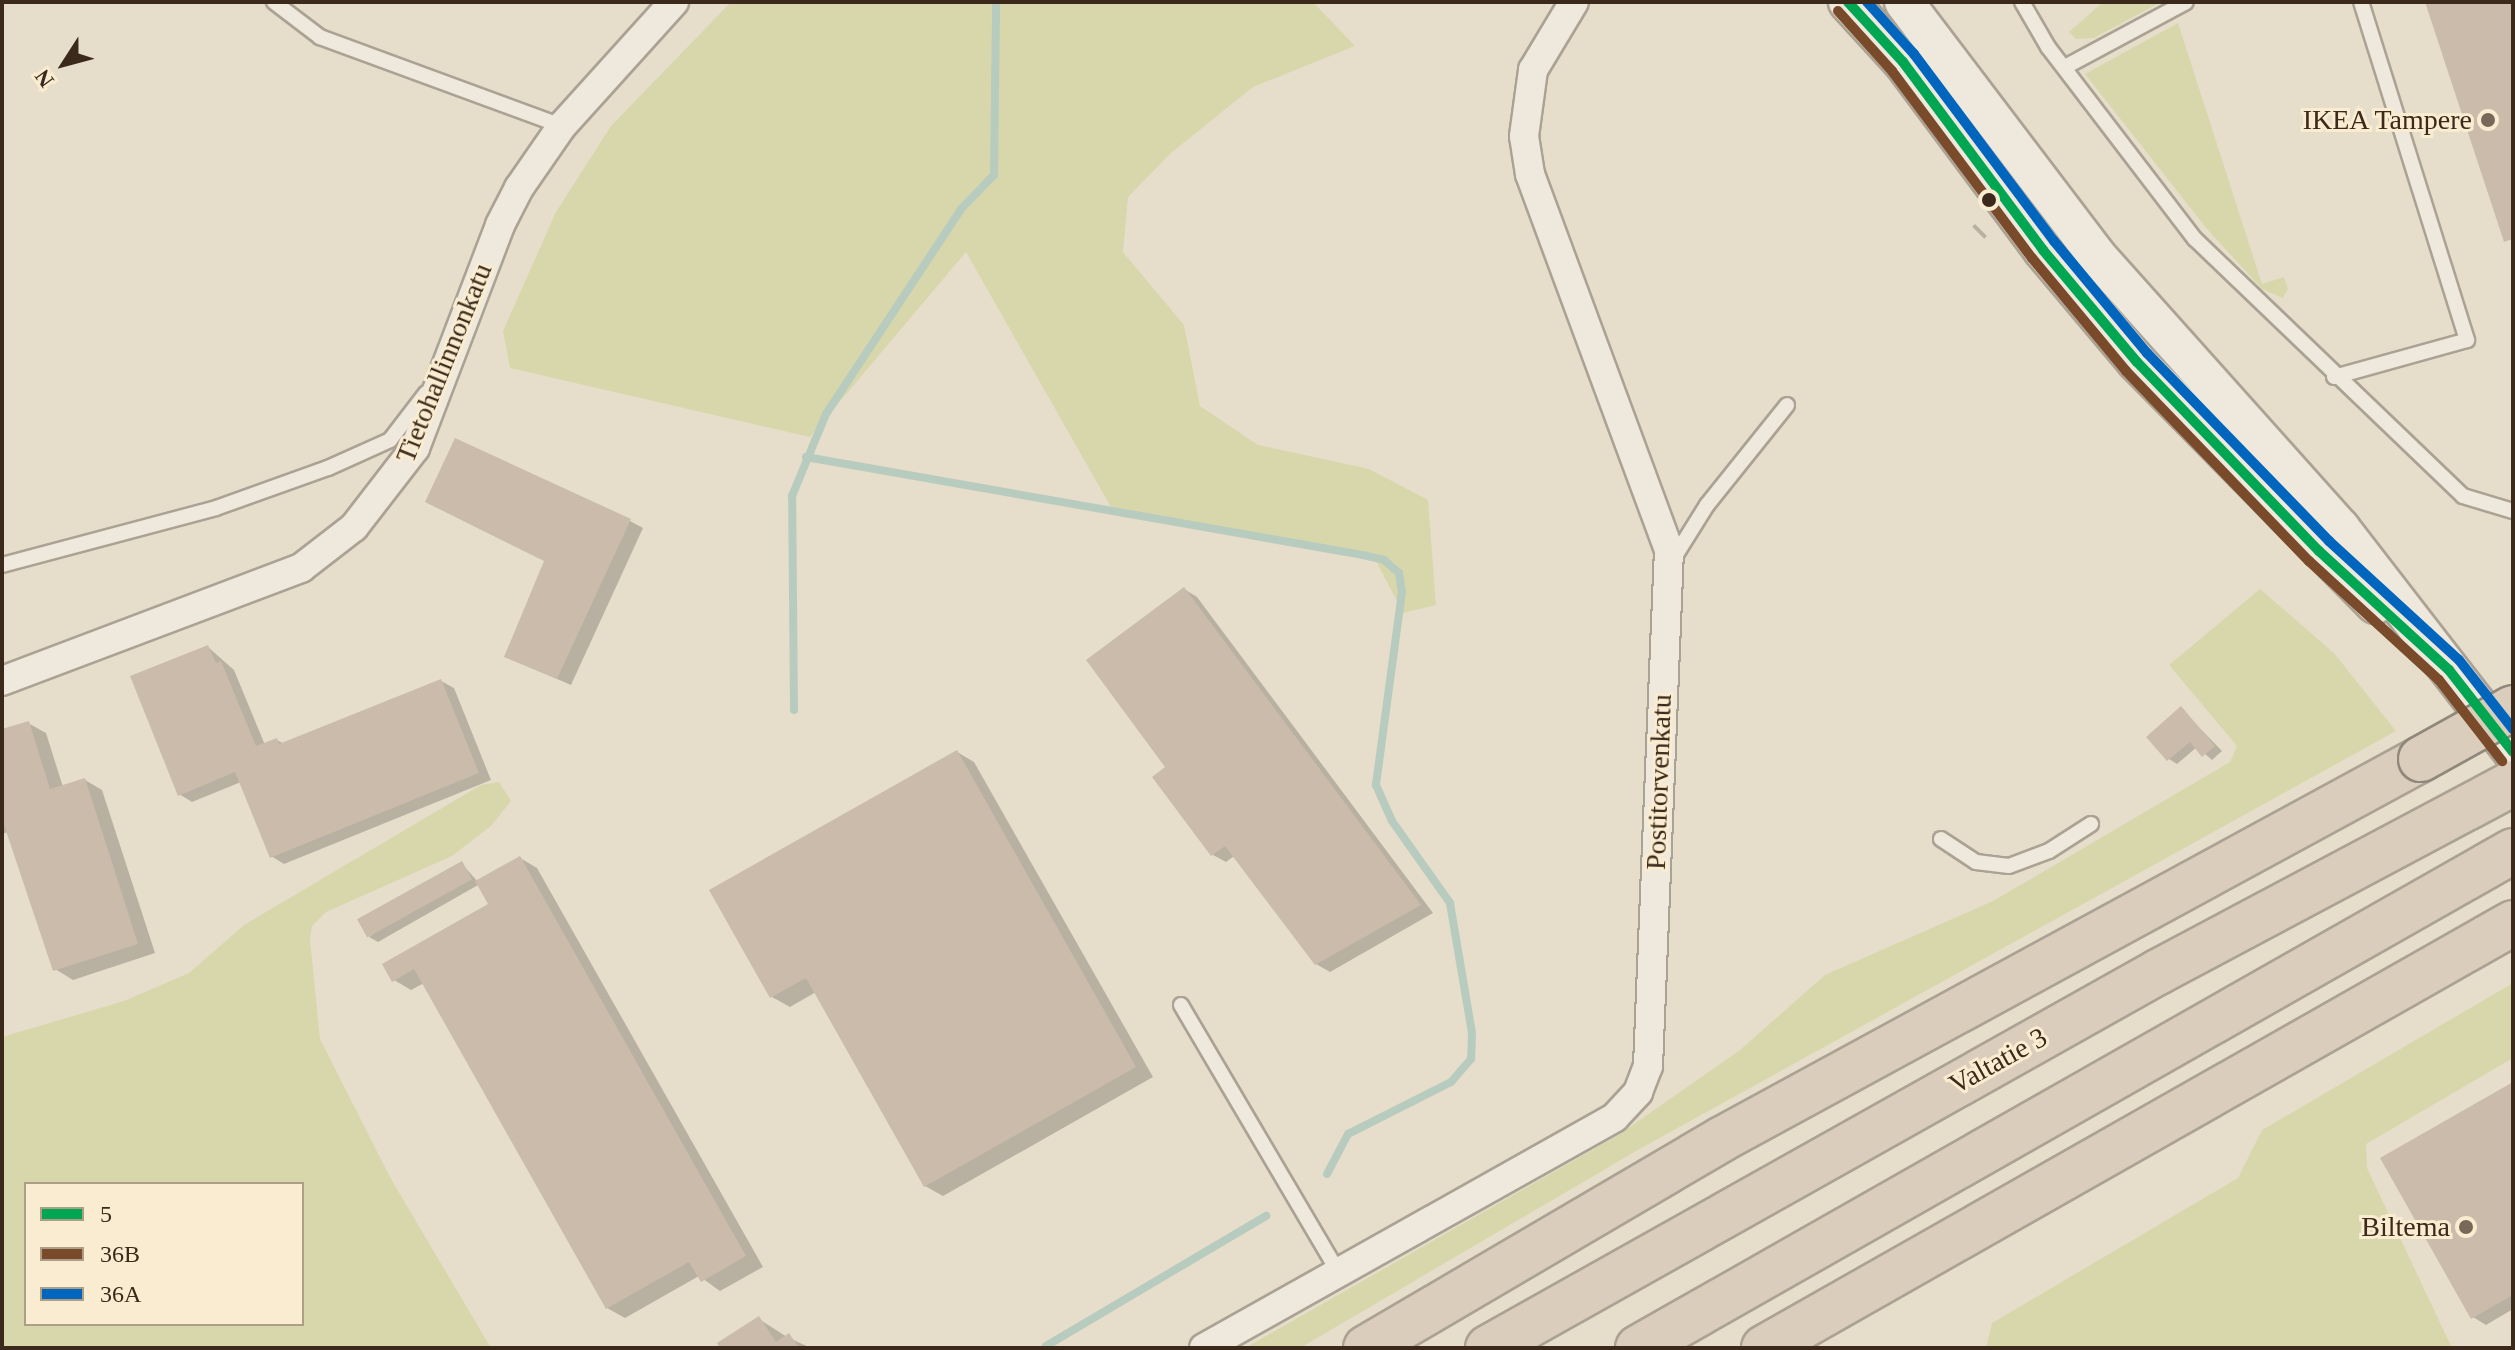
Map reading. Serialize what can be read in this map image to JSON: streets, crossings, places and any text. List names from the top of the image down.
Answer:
{
  "streets": {
    "highway": ["Valtatie 3"],
    "street": ["Tietohallinnonkatu", "Postitorvenkatu"]
  },
  "places": ["IKEA Tampere", "Biltema"],
  "lines": ["transit line 5", "transit line 36A", "transit line 36B"],
  "legend": ["5", "36B", "36A"],
  "north": "bottom left"
}
